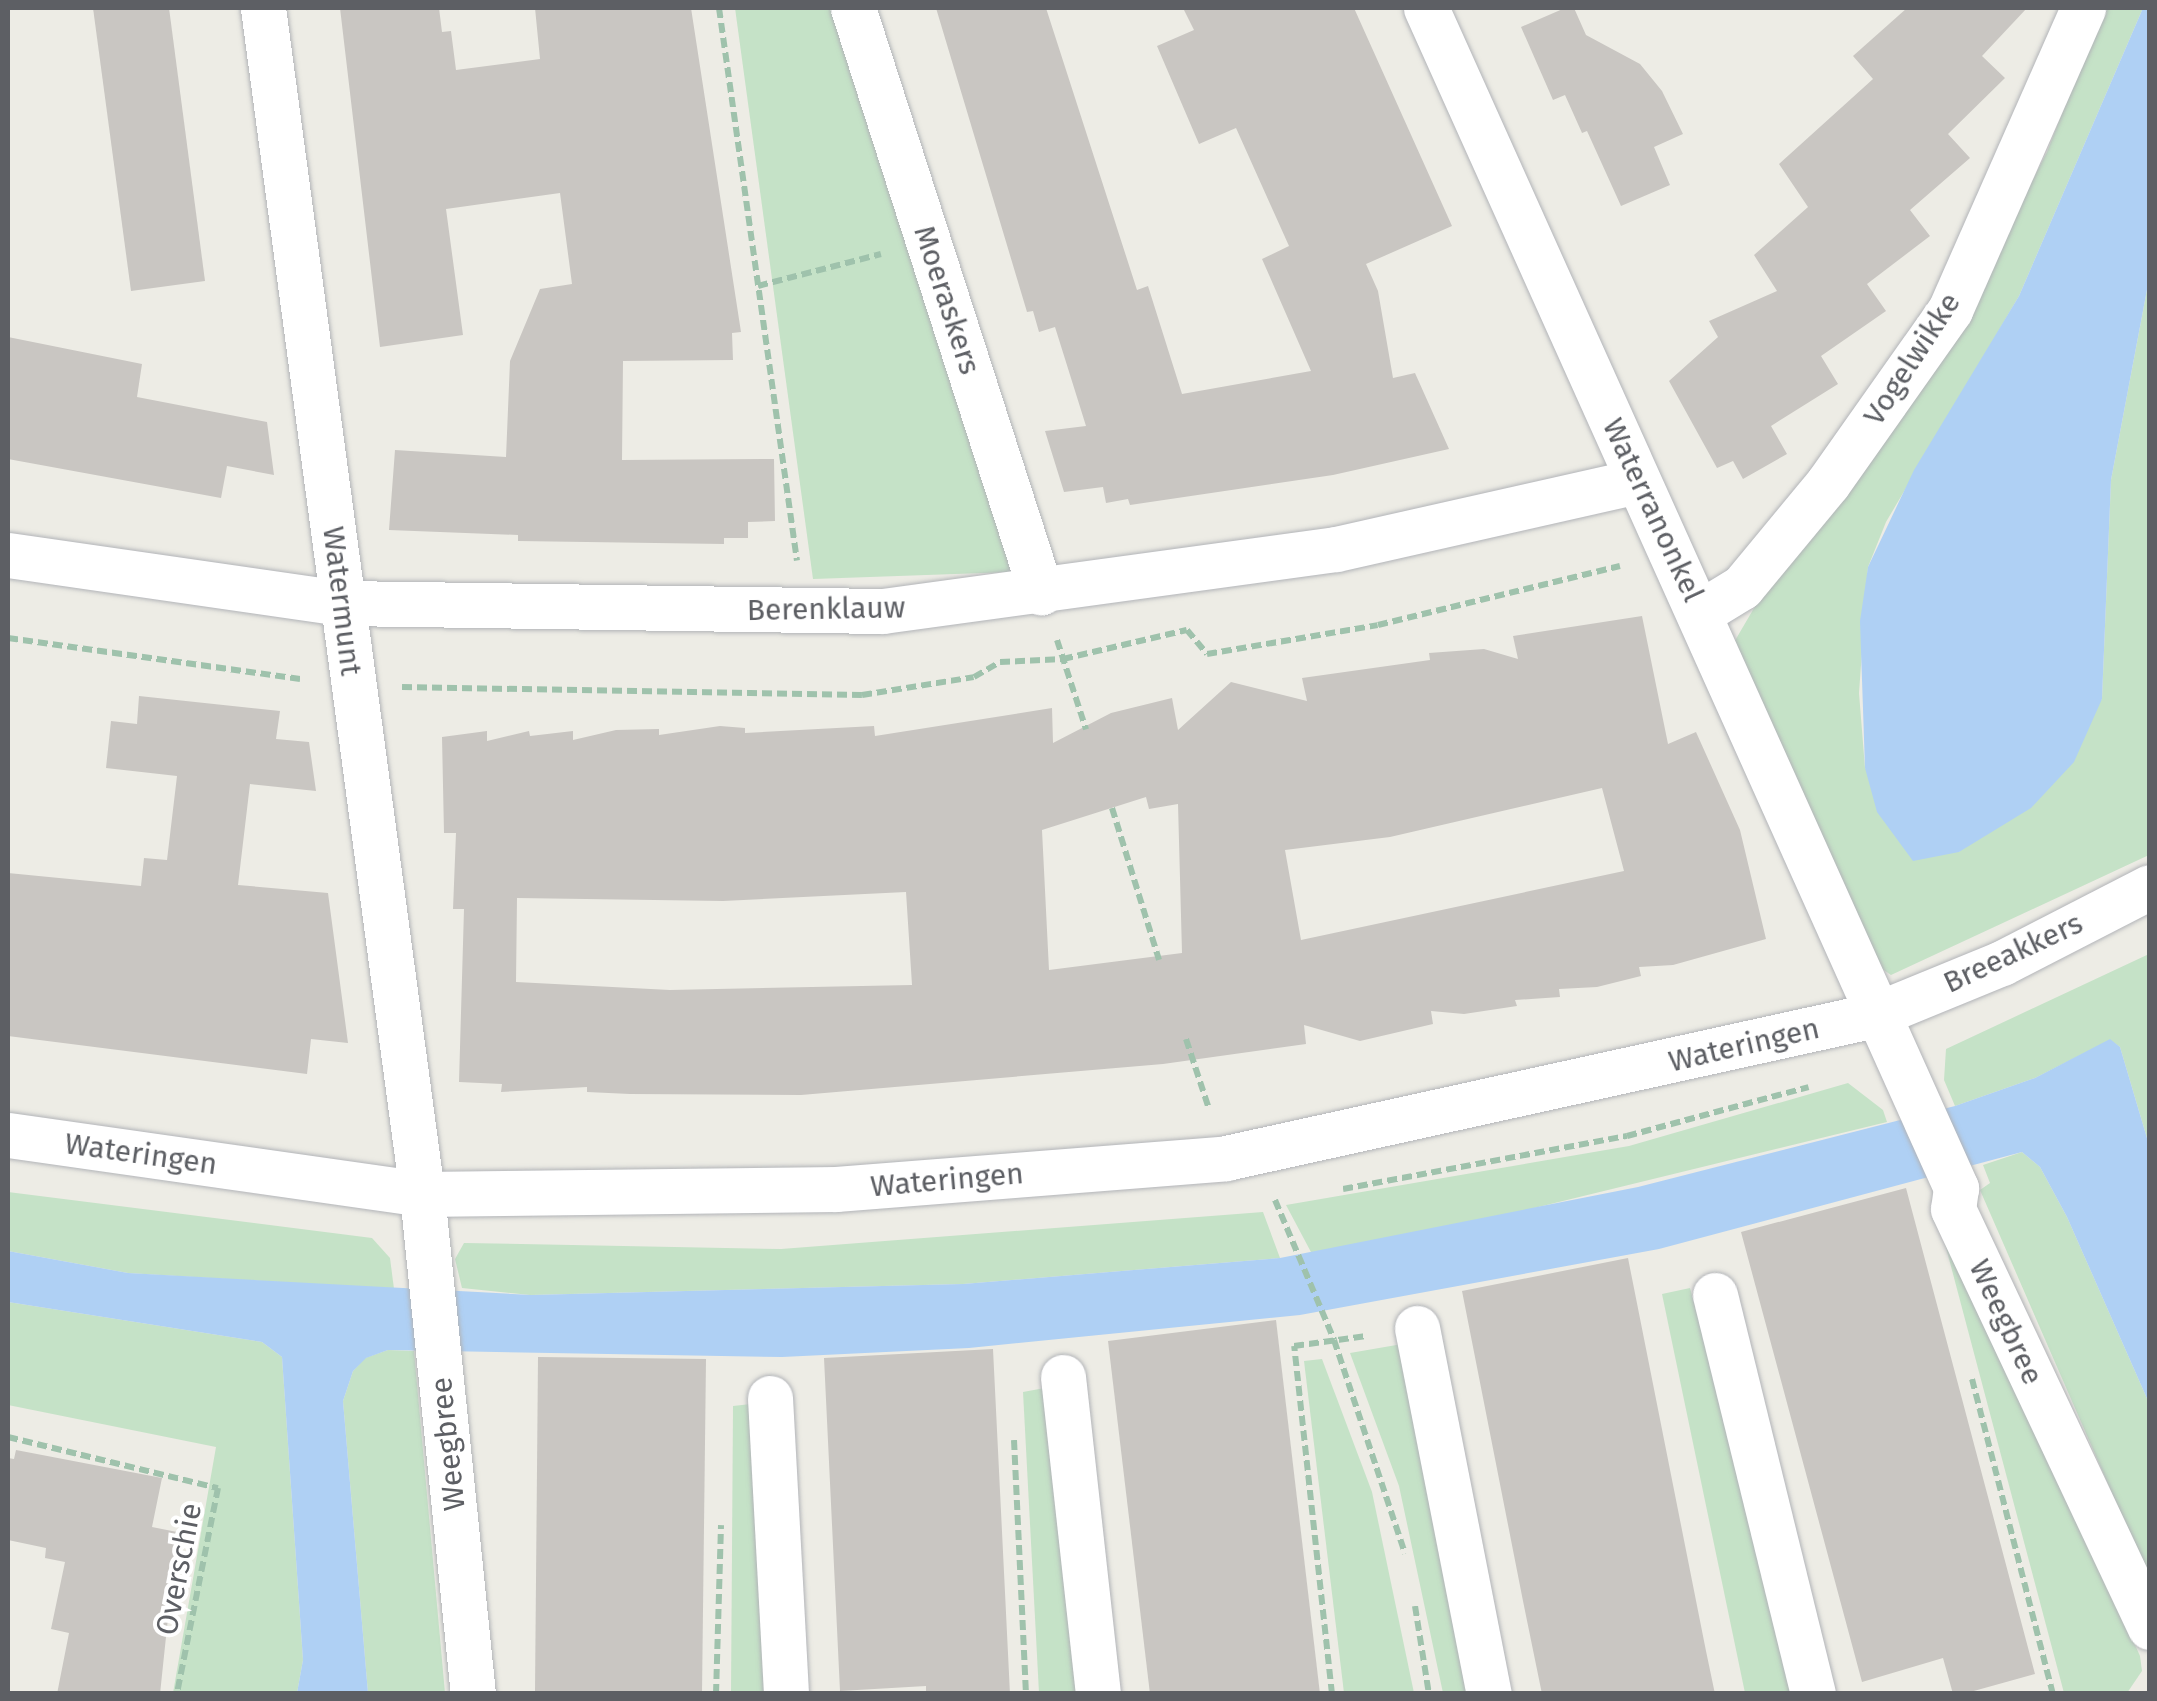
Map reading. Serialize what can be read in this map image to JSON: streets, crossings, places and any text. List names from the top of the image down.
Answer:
{
  "streets": {
    "street": [
      "Moeraskers",
      "Vogelwikke",
      "Waterranonkel",
      "Watermunt",
      "Berenklauw",
      "Breeakkers",
      "Wateringen",
      "Weegbree"
    ],
    "path": ["Overschie"]
  },
  "crossings": [
    ["Moeraskers", "Berenklauw"],
    ["Vogelwikke", "Waterranonkel"],
    ["Waterranonkel", "Berenklauw"],
    ["Waterranonkel", "Breeakkers"],
    ["Waterranonkel", "Wateringen"],
    ["Waterranonkel", "Weegbree"],
    ["Watermunt", "Berenklauw"],
    ["Watermunt", "Wateringen"],
    ["Watermunt", "Weegbree"],
    ["Breeakkers", "Wateringen"],
    ["Breeakkers", "Weegbree"],
    ["Wateringen", "Weegbree"]
  ]
}
